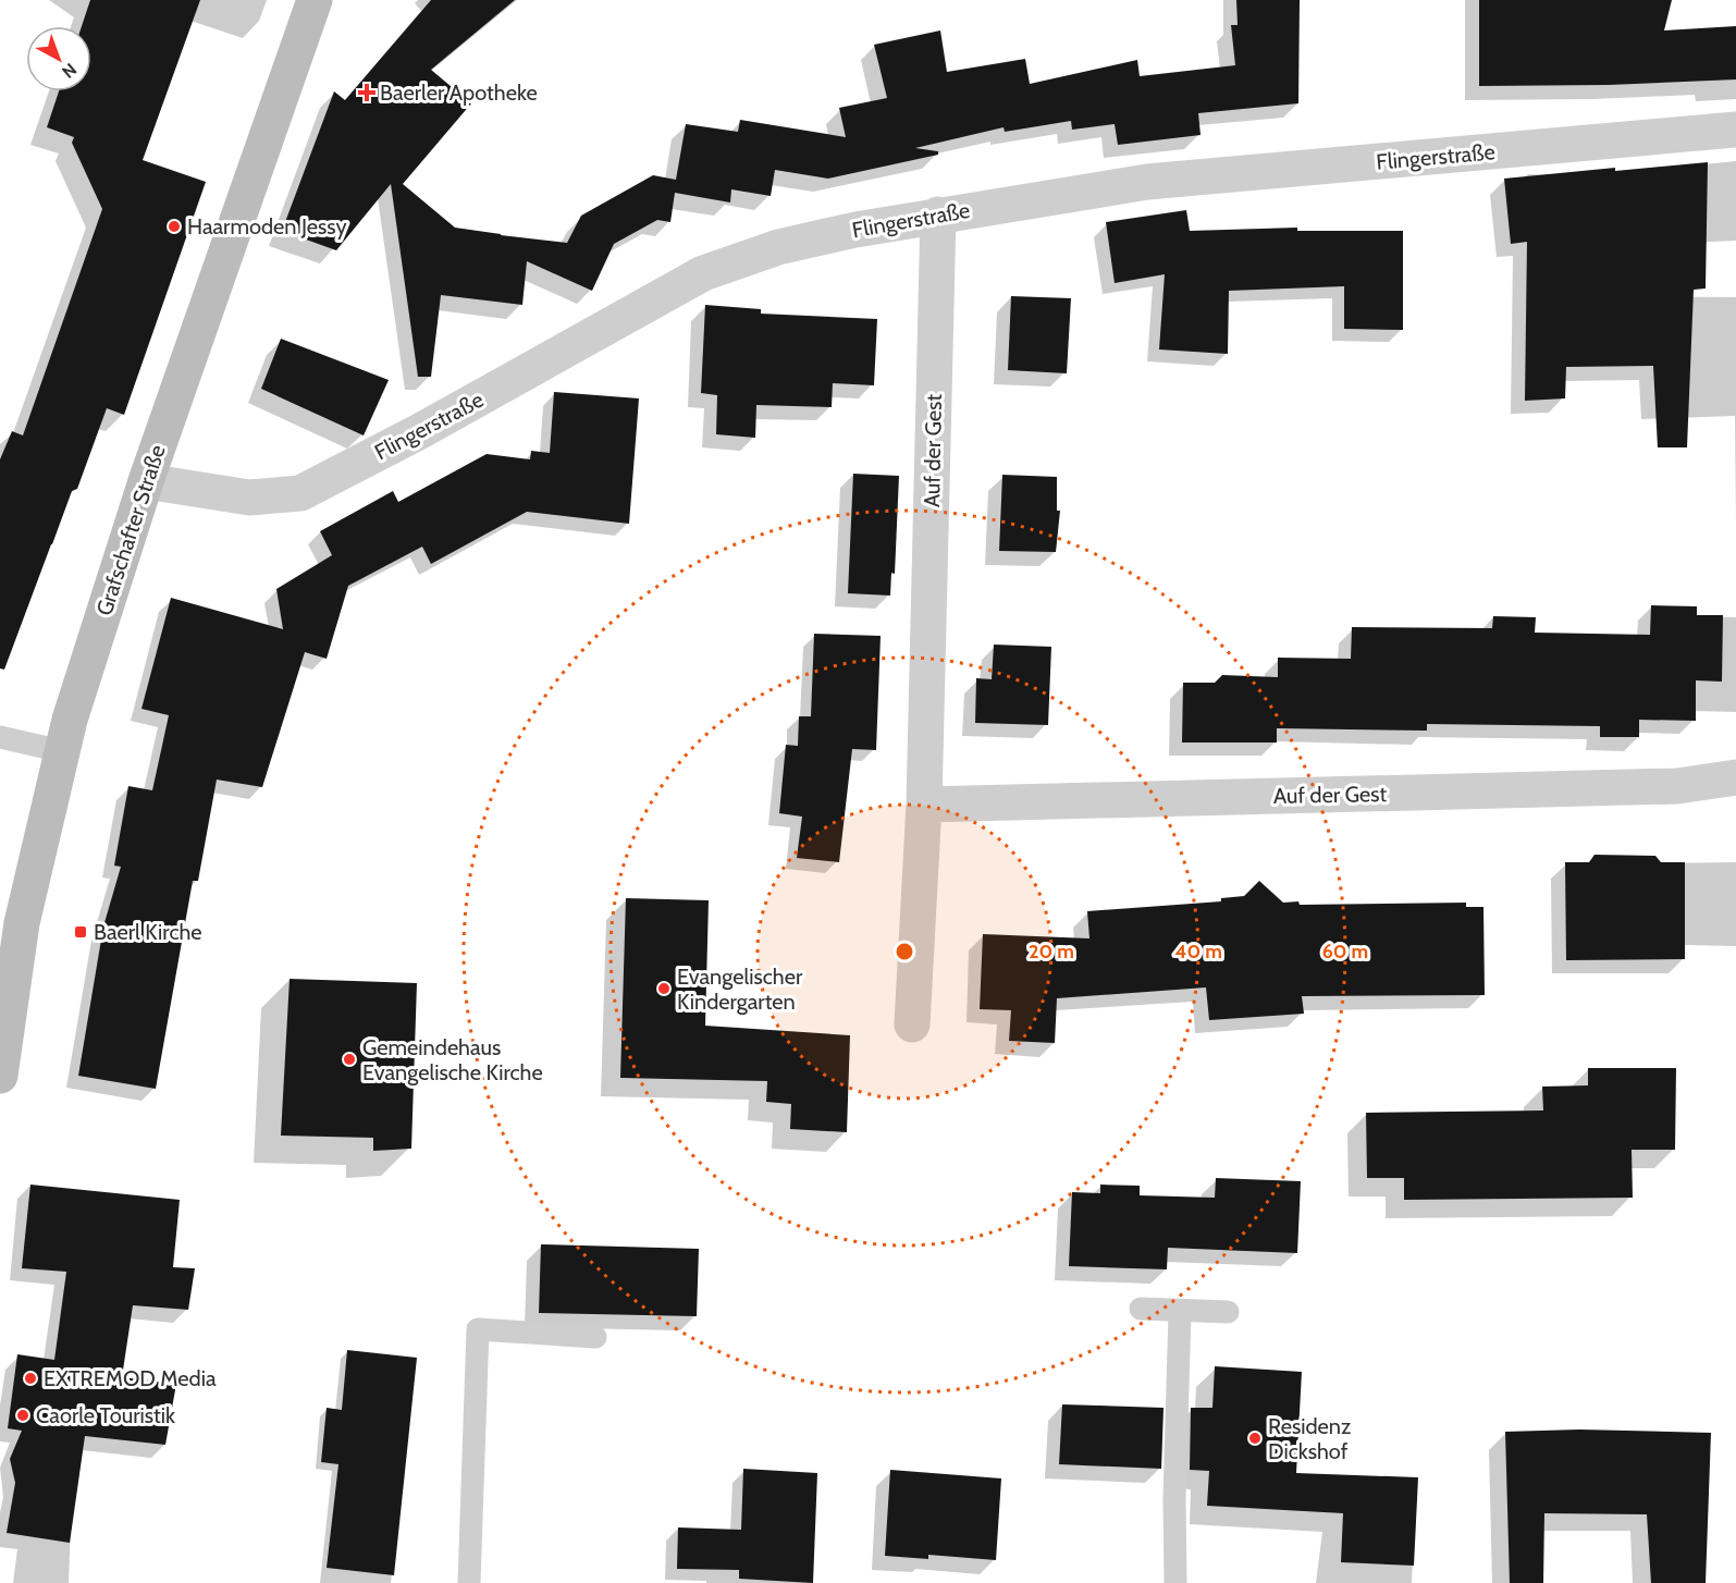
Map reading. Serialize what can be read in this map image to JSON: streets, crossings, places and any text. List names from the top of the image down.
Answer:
{
  "streets": {
    "main road": ["Grafschafter Straße"],
    "street": ["Flingerstraße", "Auf der Gest"]
  },
  "crossings": [
    ["Flingerstraße", "Auf der Gest"],
    ["Flingerstraße", "Grafschafter Straße"]
  ],
  "places": {
    "health": ["Baerler Apotheke"],
    "other": [
      "Haarmoden Jessy",
      "Evangelischer Kindergarten",
      "Gemeindehaus Evangelische Kirche",
      "EXTREMOD Media",
      "Caorle Touristik",
      "Residenz Dickshof"
    ],
    "transit": ["Baerl Kirche"]
  },
  "north": "bottom right",
  "rings": ["20 m", "40 m", "60 m"]
}
